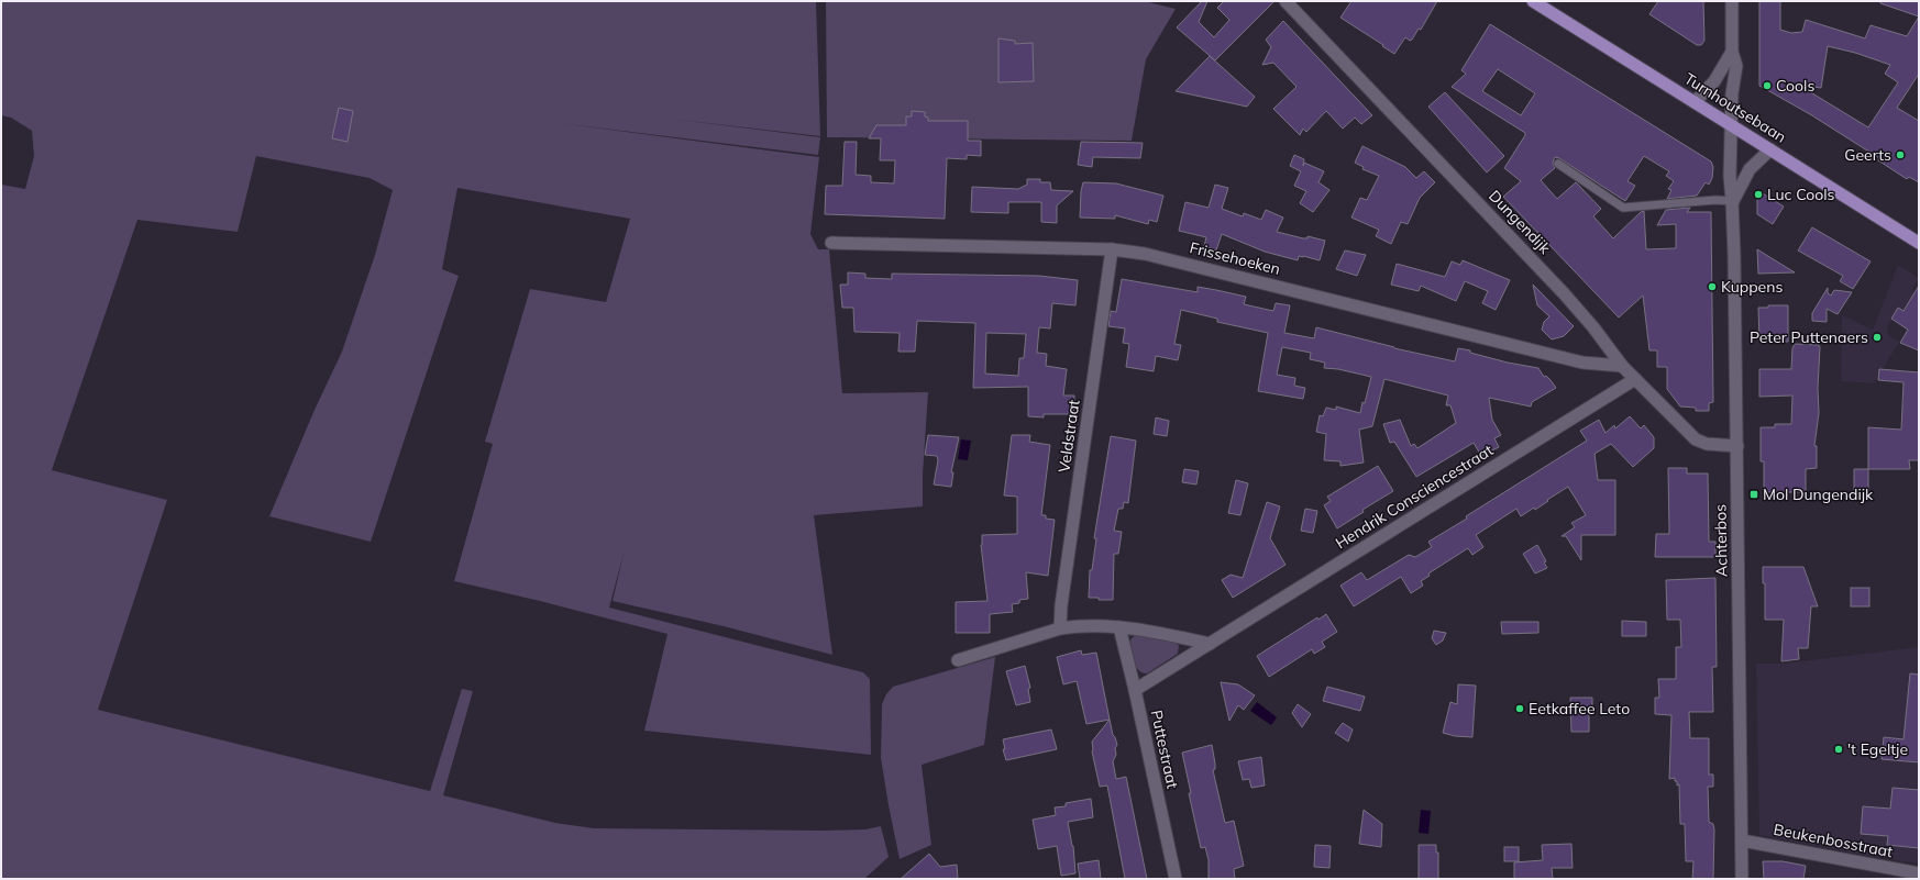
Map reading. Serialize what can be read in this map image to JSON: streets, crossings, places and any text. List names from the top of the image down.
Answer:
{
  "streets": {
    "main road": ["Turnhoutsebaan"],
    "street": [
      "Dungendijk",
      "Frissehoeken",
      "Veldstraat",
      "Hendrik Consciencestraat",
      "Achterbos",
      "Puttestraat",
      "Beukenbosstraat"
    ]
  },
  "crossings": [
    ["Turnhoutsebaan", "Achterbos"],
    ["Dungendijk", "Frissehoeken"],
    ["Dungendijk", "Hendrik Consciencestraat"],
    ["Dungendijk", "Achterbos"],
    ["Frissehoeken", "Veldstraat"],
    ["Hendrik Consciencestraat", "Puttestraat"],
    ["Achterbos", "Beukenbosstraat"]
  ],
  "places": {
    "other": [
      "Cools",
      "Geerts",
      "Luc Cools",
      "Kuppens",
      "Peter Puttenaers",
      "Eetkaffee Leto",
      "'t Egeltje"
    ],
    "transit": ["Mol Dungendijk"]
  }
}
